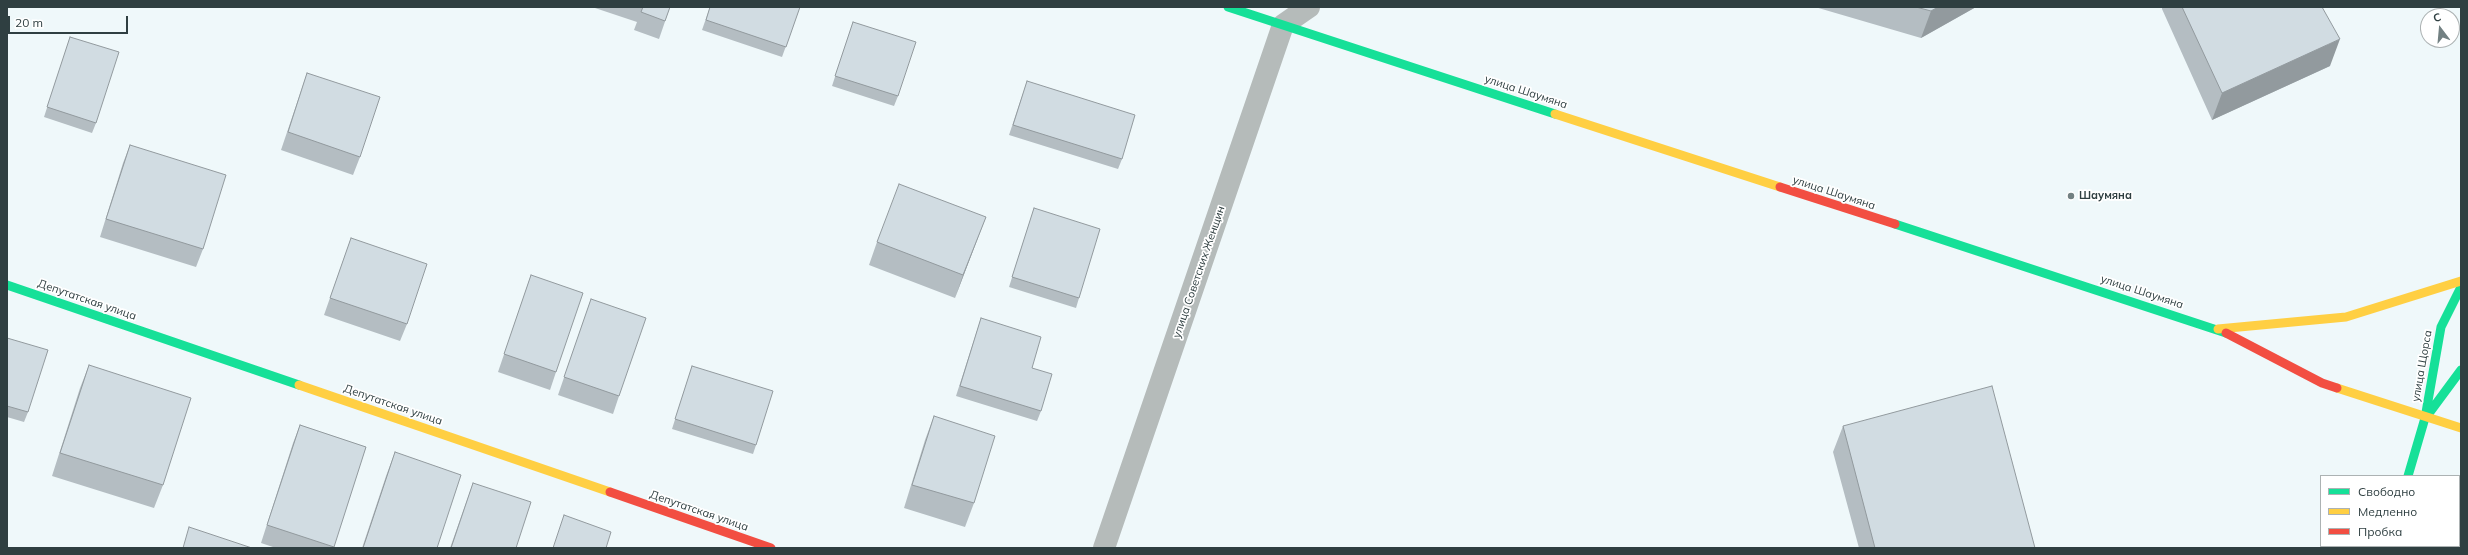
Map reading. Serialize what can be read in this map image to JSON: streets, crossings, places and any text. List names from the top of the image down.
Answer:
{
  "streets": {
    "street": [
      "улица Шаумяна",
      "улица Советских Женщин",
      "Депутатская улица",
      "улица Щорса"
    ]
  },
  "crossings": [
    ["улица Шаумяна", "улица Советских Женщин"],
    ["улица Шаумяна", "улица Щорса"]
  ],
  "places": ["Шаумяна"],
  "legend": ["Свободно", "Медленно", "Пробка"],
  "scale_bar": "20 m",
  "north": "top"
}
